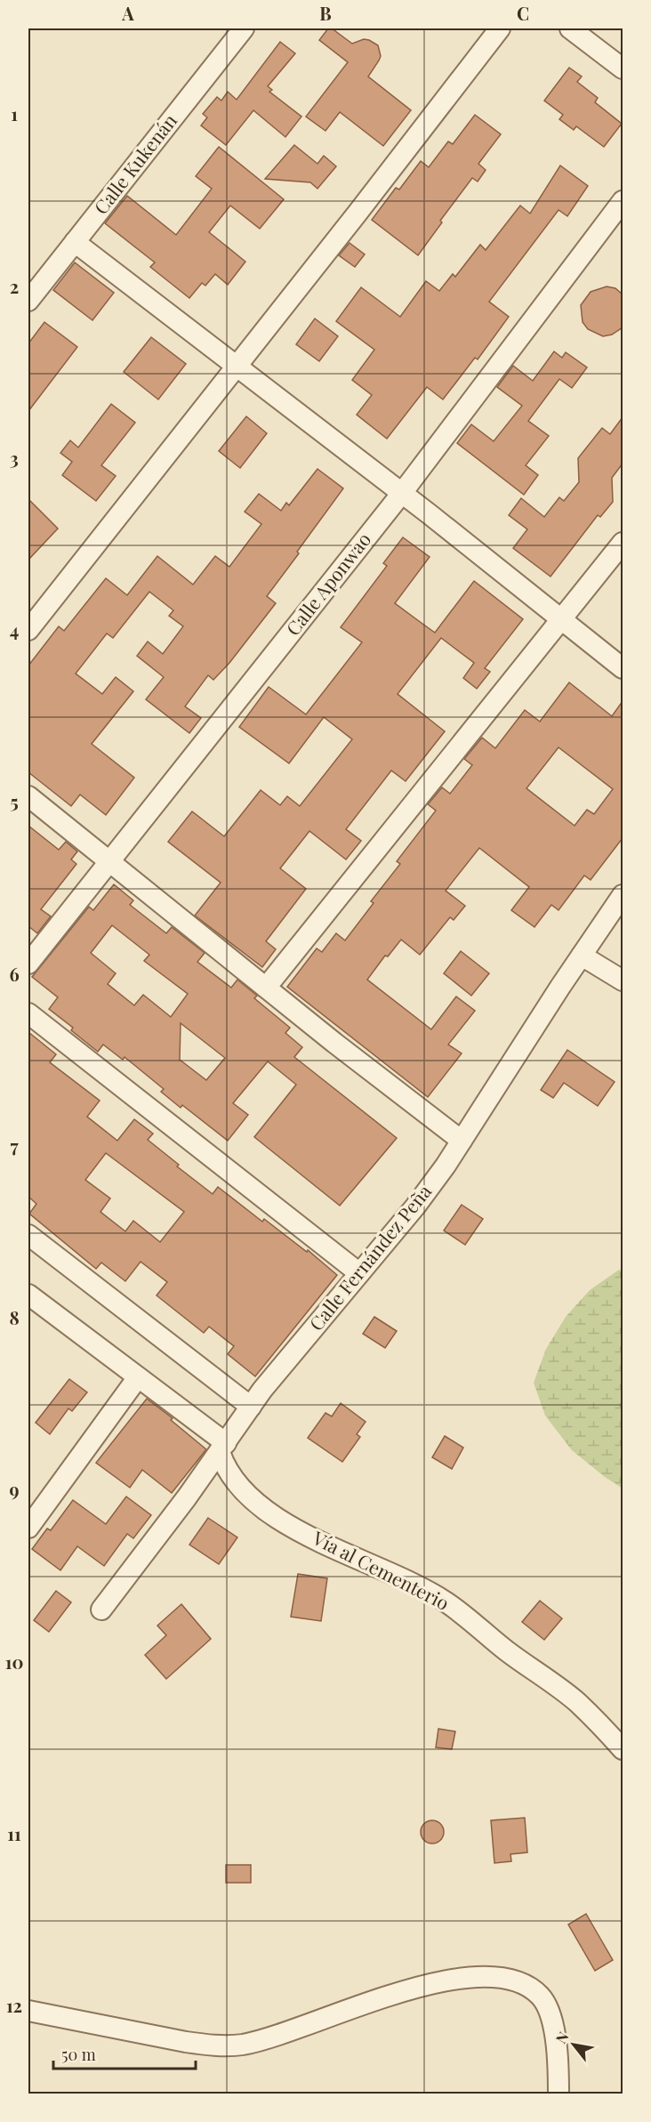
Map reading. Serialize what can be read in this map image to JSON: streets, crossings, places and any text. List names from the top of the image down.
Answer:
{
  "streets": {
    "street": [
      "Calle Kukenán",
      "Calle Aponwao",
      "Calle Fernández Peña",
      "Vía al Cementerio"
    ]
  },
  "crossings": [
    ["Calle Fernández Peña", "Vía al Cementerio"]
  ],
  "scale_bar": "50 m",
  "north": "top left",
  "grid": {
    "columns": ["A", "B", "C"],
    "rows": [
      "1",
      "2",
      "3",
      "4",
      "5",
      "6",
      "7",
      "8",
      "9",
      "10",
      "11",
      "12"
    ]
  }
}
